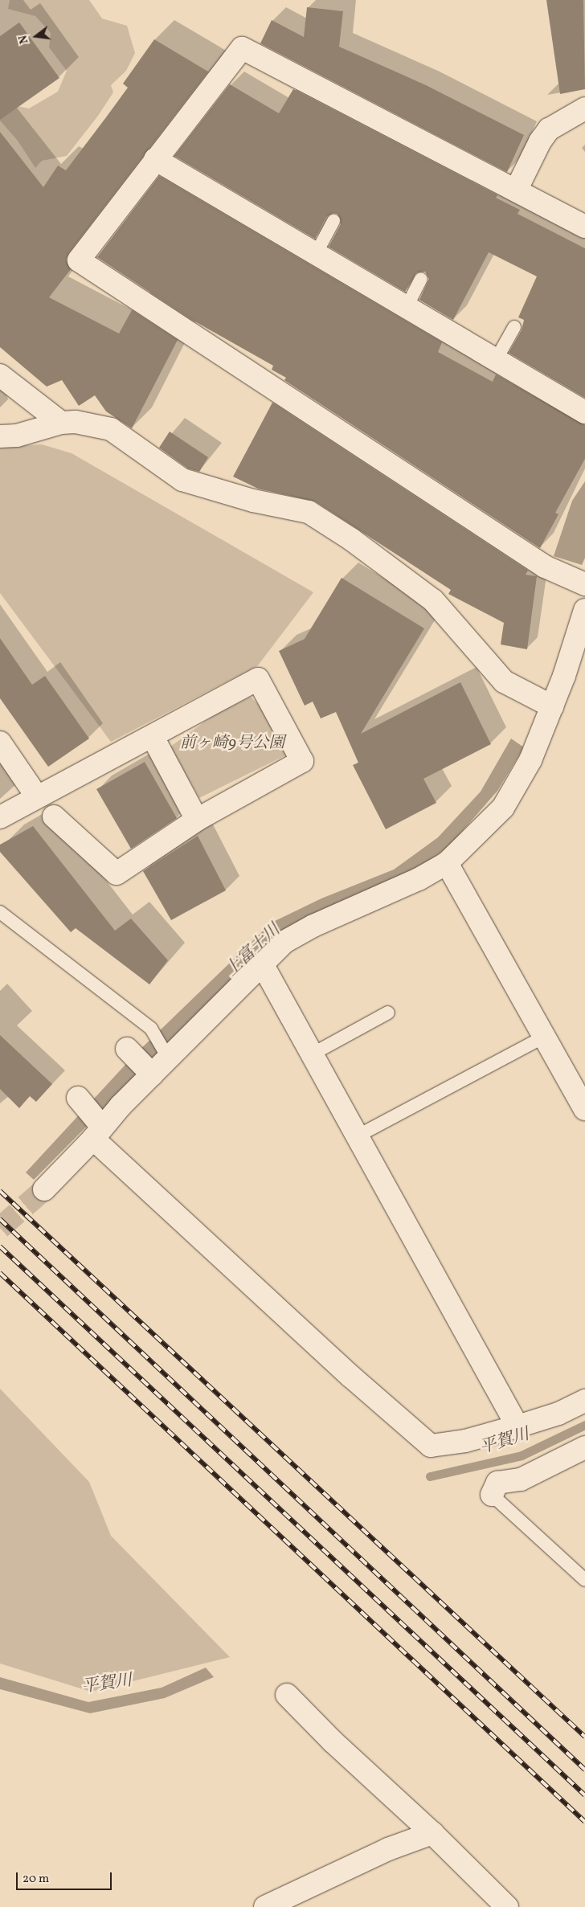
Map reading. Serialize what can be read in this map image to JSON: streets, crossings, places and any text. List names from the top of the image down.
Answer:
{
  "water": ["上富士川", "平賀川"],
  "parks": ["前ヶ崎9号公園"],
  "scale_bar": "20 m",
  "north": "left"
}
